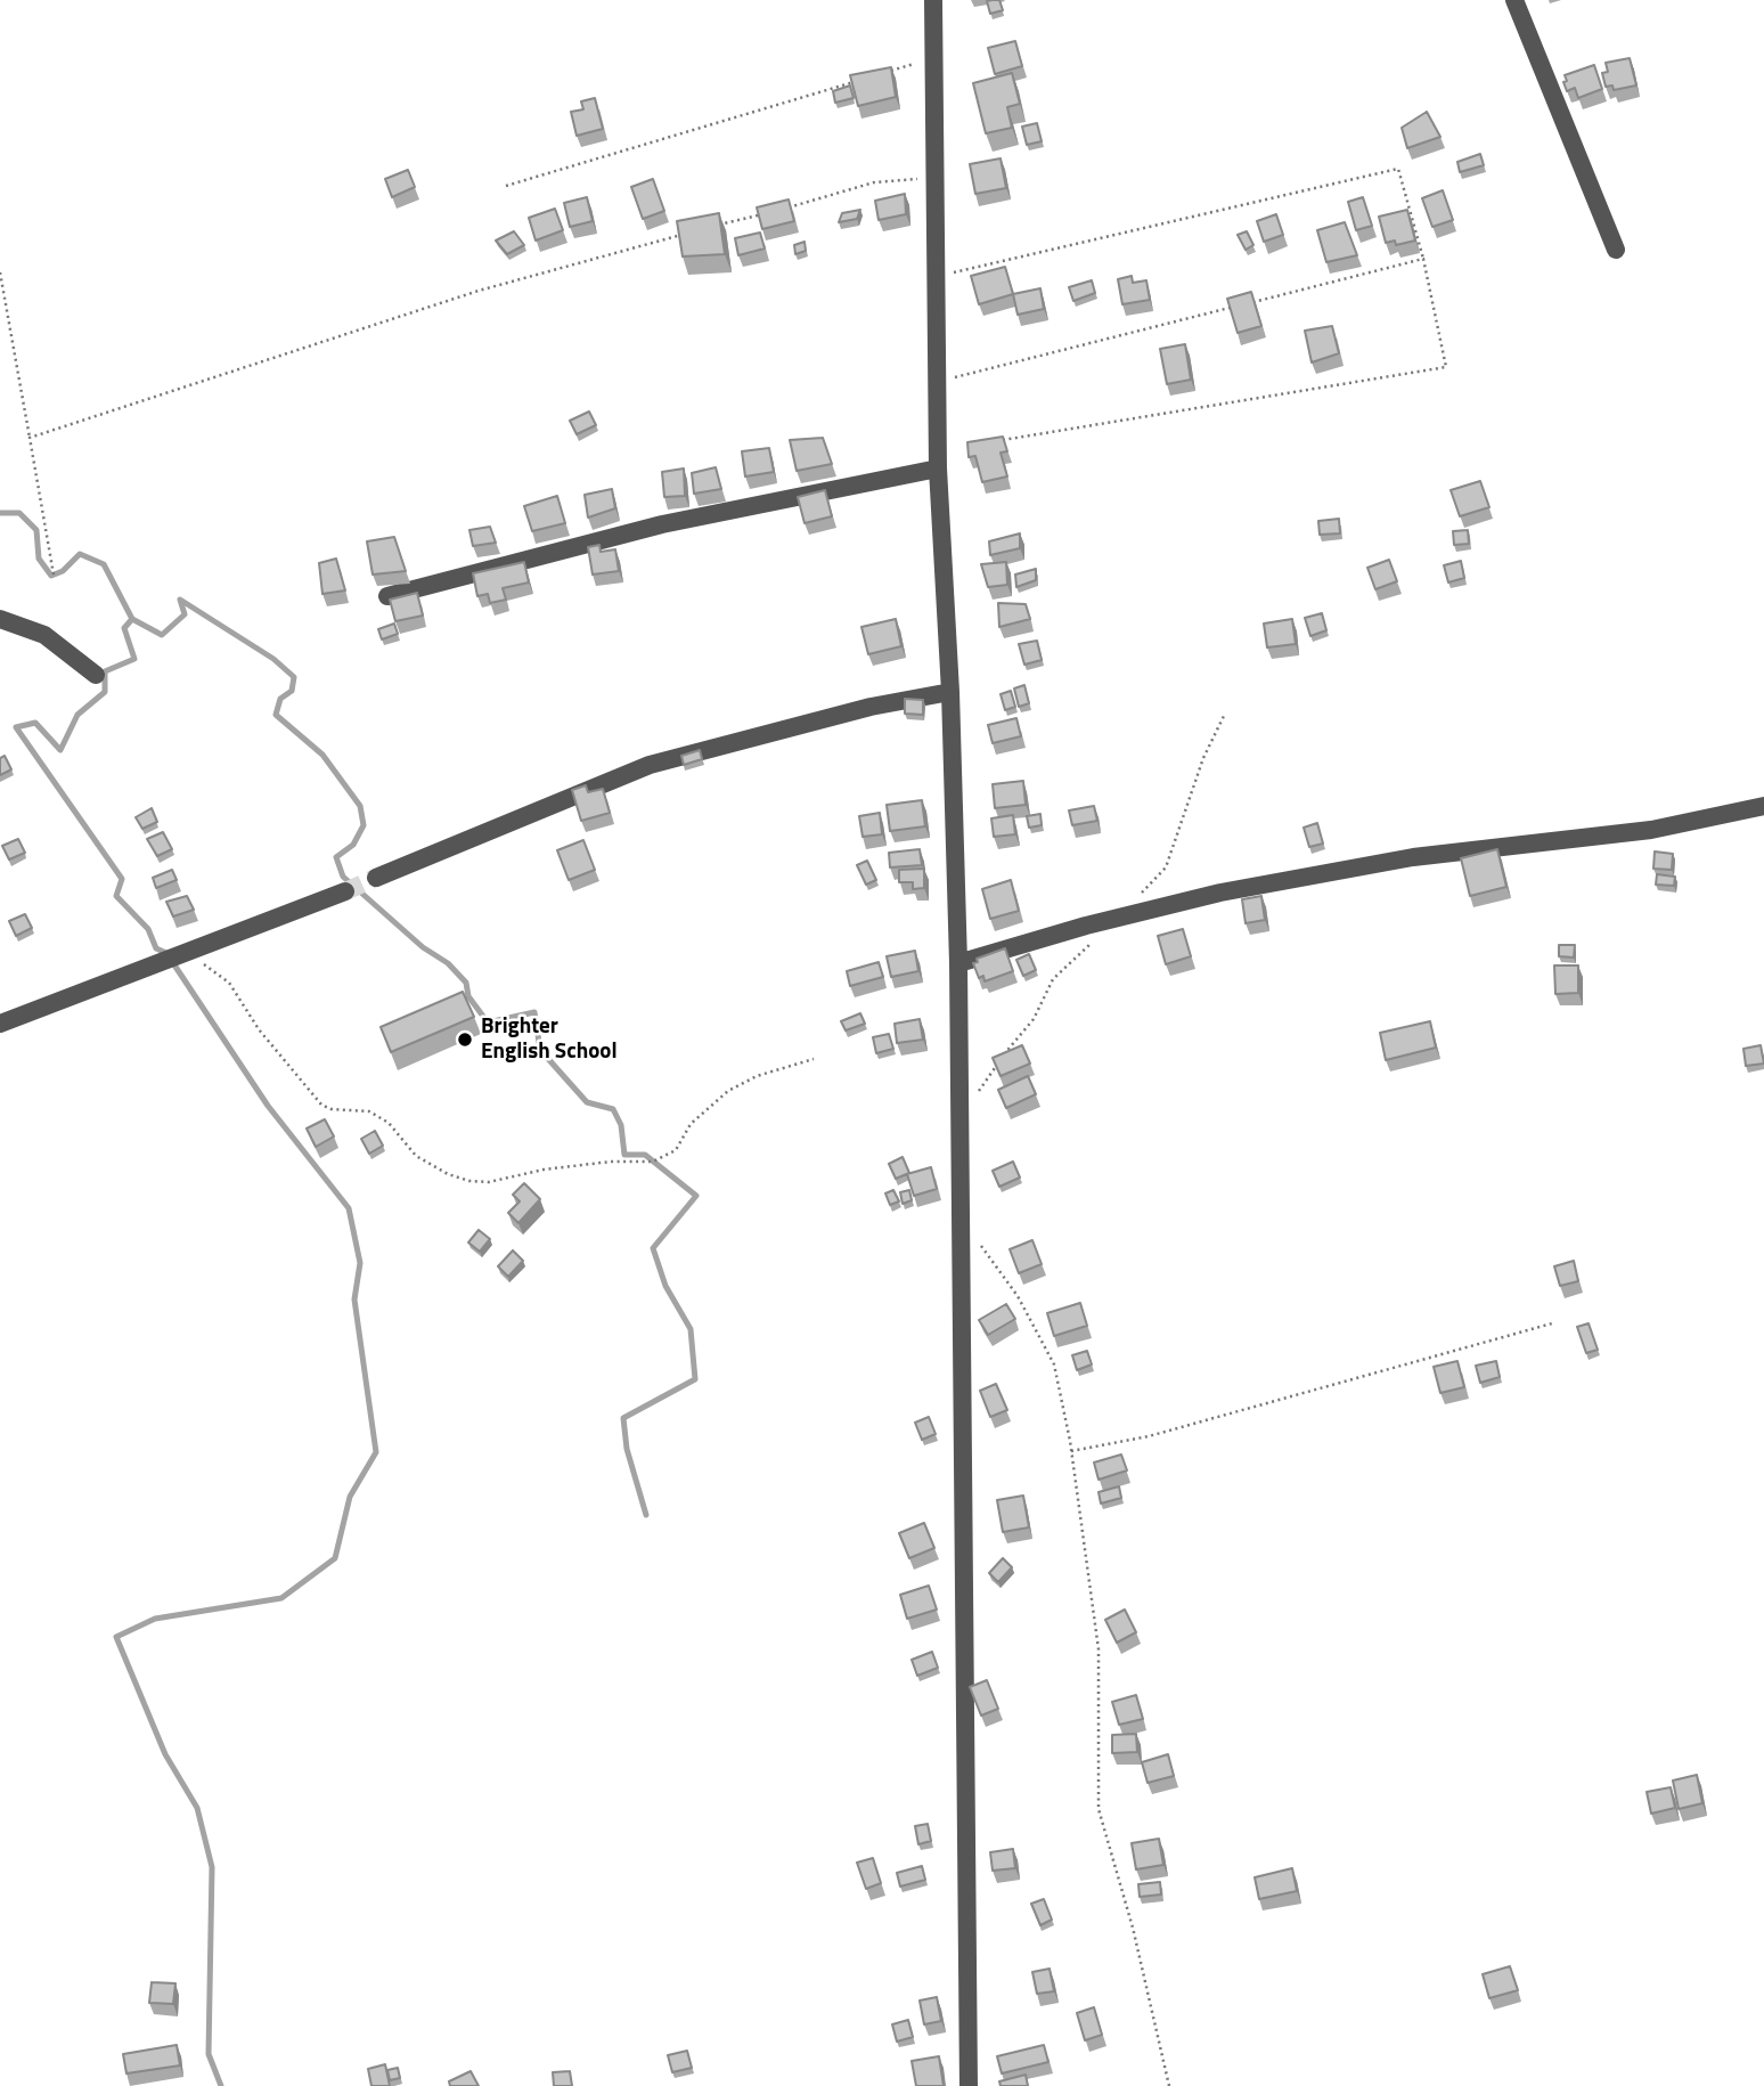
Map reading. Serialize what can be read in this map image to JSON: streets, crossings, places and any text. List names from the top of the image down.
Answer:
{
  "places": ["Brighter English School"]
}
